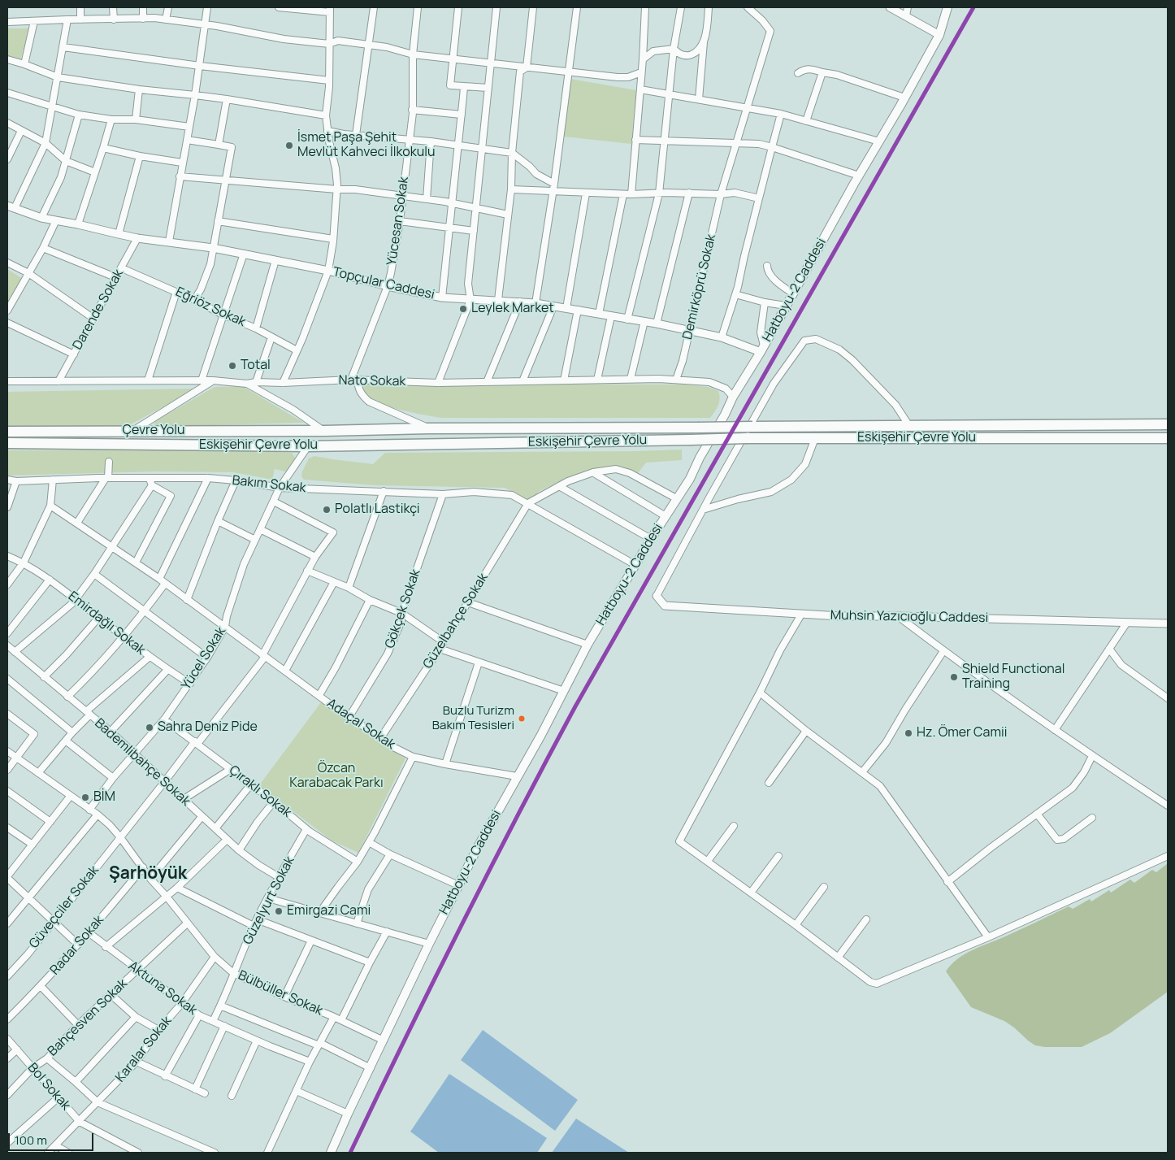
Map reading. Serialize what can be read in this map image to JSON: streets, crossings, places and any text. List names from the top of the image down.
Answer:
{
  "streets": {
    "highway": ["Çevre Yolu", "Eskişehir Çevre Yolu"],
    "main road": ["Hatboyu-2 Caddesi"],
    "street": [
      "Yücesan Sokak",
      "Topçular Caddesi",
      "Demirköprü Sokak",
      "Eğriöz Sokak",
      "Darende Sokak",
      "Nato Sokak",
      "Bakım Sokak",
      "Gökçek Sokak",
      "Muhsin Yazıcıoğlu Caddesi",
      "Güzelbahçe Sokak",
      "Emirdağlı Sokak",
      "Yücel Sokak",
      "Adaçal Sokak",
      "Bademlibahçe Sokak",
      "Çıraklı Sokak",
      "Güzelyurt Sokak",
      "Güveçciler Sokak",
      "Radar Sokak",
      "Aktuna Sokak",
      "Bülbüller Sokak",
      "Bahçesven Sokak",
      "Karalar Sokak",
      "Bol Sokak"
    ]
  },
  "crossings": [
    ["Yücesan Sokak", "Topçular Caddesi"],
    ["Yücesan Sokak", "Nato Sokak"],
    ["Topçular Caddesi", "Demirköprü Sokak"],
    ["Topçular Caddesi", "Hatboyu-2 Caddesi"],
    ["Topçular Caddesi", "Darende Sokak"],
    ["Demirköprü Sokak", "Nato Sokak"],
    ["Hatboyu-2 Caddesi", "Nato Sokak"],
    ["Hatboyu-2 Caddesi", "Bakım Sokak"],
    ["Hatboyu-2 Caddesi", "Adaçal Sokak"],
    ["Hatboyu-2 Caddesi", "Bülbüller Sokak"],
    ["Eğriöz Sokak", "Darende Sokak"],
    ["Darende Sokak", "Nato Sokak"],
    ["Çevre Yolu", "Eskişehir Çevre Yolu"],
    ["Eskişehir Çevre Yolu", "Yücel Sokak"],
    ["Bakım Sokak", "Gökçek Sokak"],
    ["Bakım Sokak", "Güzelbahçe Sokak"],
    ["Bakım Sokak", "Yücel Sokak"],
    ["Gökçek Sokak", "Adaçal Sokak"],
    ["Güzelbahçe Sokak", "Adaçal Sokak"],
    ["Emirdağlı Sokak", "Yücel Sokak"],
    ["Yücel Sokak", "Adaçal Sokak"],
    ["Yücel Sokak", "Bademlibahçe Sokak"],
    ["Yücel Sokak", "Çıraklı Sokak"],
    ["Yücel Sokak", "Güveçciler Sokak"],
    ["Yücel Sokak", "Bülbüller Sokak"],
    ["Adaçal Sokak", "Güveçciler Sokak"],
    ["Bademlibahçe Sokak", "Güzelyurt Sokak"],
    ["Bademlibahçe Sokak", "Güveçciler Sokak"],
    ["Çıraklı Sokak", "Güzelyurt Sokak"],
    ["Çıraklı Sokak", "Güveçciler Sokak"],
    ["Güzelyurt Sokak", "Aktuna Sokak"],
    ["Güzelyurt Sokak", "Bülbüller Sokak"],
    ["Güveçciler Sokak", "Bülbüller Sokak"],
    ["Radar Sokak", "Aktuna Sokak"],
    ["Radar Sokak", "Bülbüller Sokak"],
    ["Aktuna Sokak", "Bahçesven Sokak"],
    ["Aktuna Sokak", "Karalar Sokak"],
    ["Bülbüller Sokak", "Bahçesven Sokak"],
    ["Bülbüller Sokak", "Karalar Sokak"],
    ["Bahçesven Sokak", "Bol Sokak"],
    ["Karalar Sokak", "Bol Sokak"]
  ],
  "districts": ["Şarhöyük"],
  "parks": ["Özcan Karabacak Parkı"],
  "places": [
    "İsmet Paşa Şehit Mevlüt Kahveci İlkokulu",
    "Leylek Market",
    "Total",
    "Polatlı Lastikçi",
    "Shield Functional Training",
    "Buzlu Turizm Bakım Tesisleri",
    "Sahra Deniz Pide",
    "Hz. Ömer Camii",
    "BİM",
    "Emirgazi Cami"
  ],
  "scale_bar": "100 m"
}
